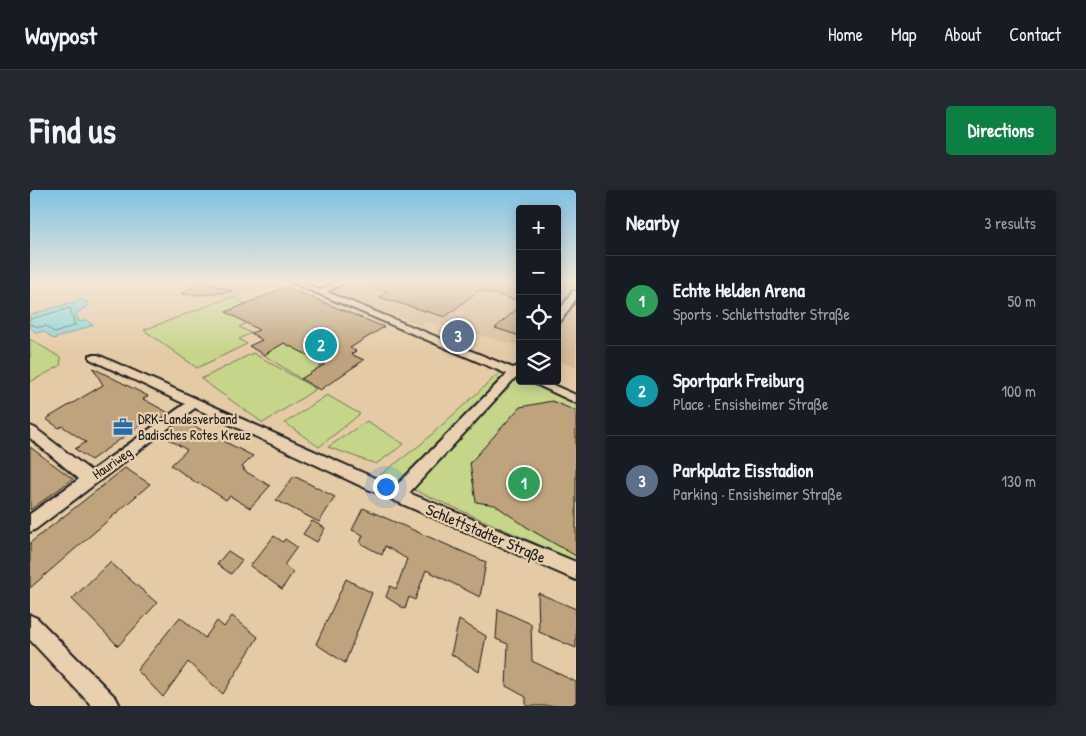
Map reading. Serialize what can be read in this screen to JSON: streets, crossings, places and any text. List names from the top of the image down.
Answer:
{
  "streets": {
    "street": ["Hauriweg", "Schlettstadter Straße"]
  },
  "crossings": [
    ["Hauriweg", "Schlettstadter Straße"]
  ],
  "places": {
    "office": ["DRK-Landesverband Badisches Rotes Kreuz"]
  },
  "page": {
    "header": "Waypost",
    "nav": [
      "Home",
      "Map",
      "About",
      "Contact"
    ],
    "buttons": "Directions",
    "title": "Find us",
    "heading": ["Nearby", "3 results"],
    "map_buttons": ["+", "−"],
    "list": [
      {
        "mark": "1",
        "name": "Echte Helden Arena",
        "note": "Sports · Schlettstadter Straße",
        "value": "50 m"
      },
      {
        "mark": "2",
        "name": "Sportpark Freiburg",
        "note": "Place · Ensisheimer Straße",
        "value": "100 m"
      },
      {
        "mark": "3",
        "name": "Parkplatz Eisstadion",
        "note": "Parking · Ensisheimer Straße",
        "value": "130 m"
      }
    ],
    "pins": ["3", "2", "1"]
  }
}
